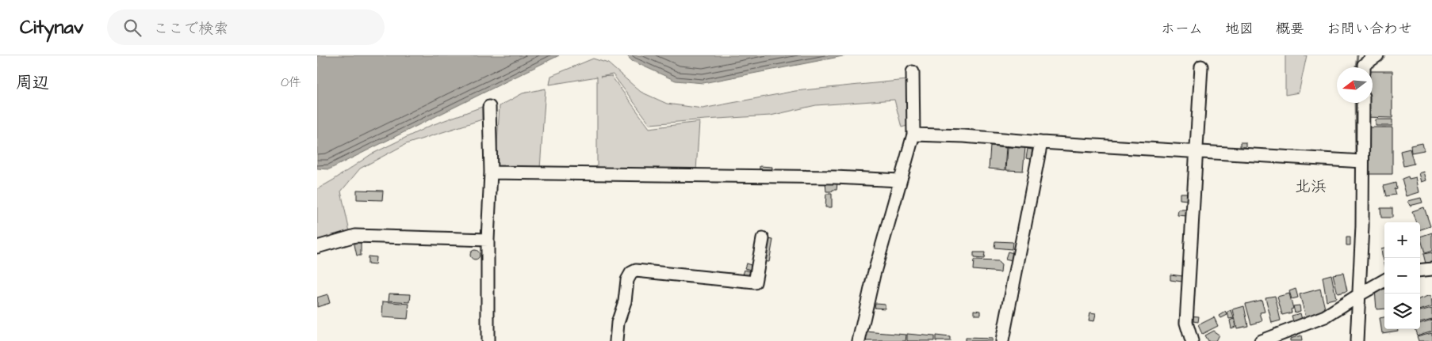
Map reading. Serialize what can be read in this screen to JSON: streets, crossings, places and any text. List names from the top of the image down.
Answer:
{
  "districts": ["北浜"],
  "north": "left",
  "page": {
    "header": "Citynav",
    "search": "ここで検索",
    "nav": [
      "ホーム",
      "地図",
      "概要",
      "お問い合わせ"
    ],
    "heading": ["周辺", "0件"],
    "map_buttons": ["+", "−"]
  }
}
